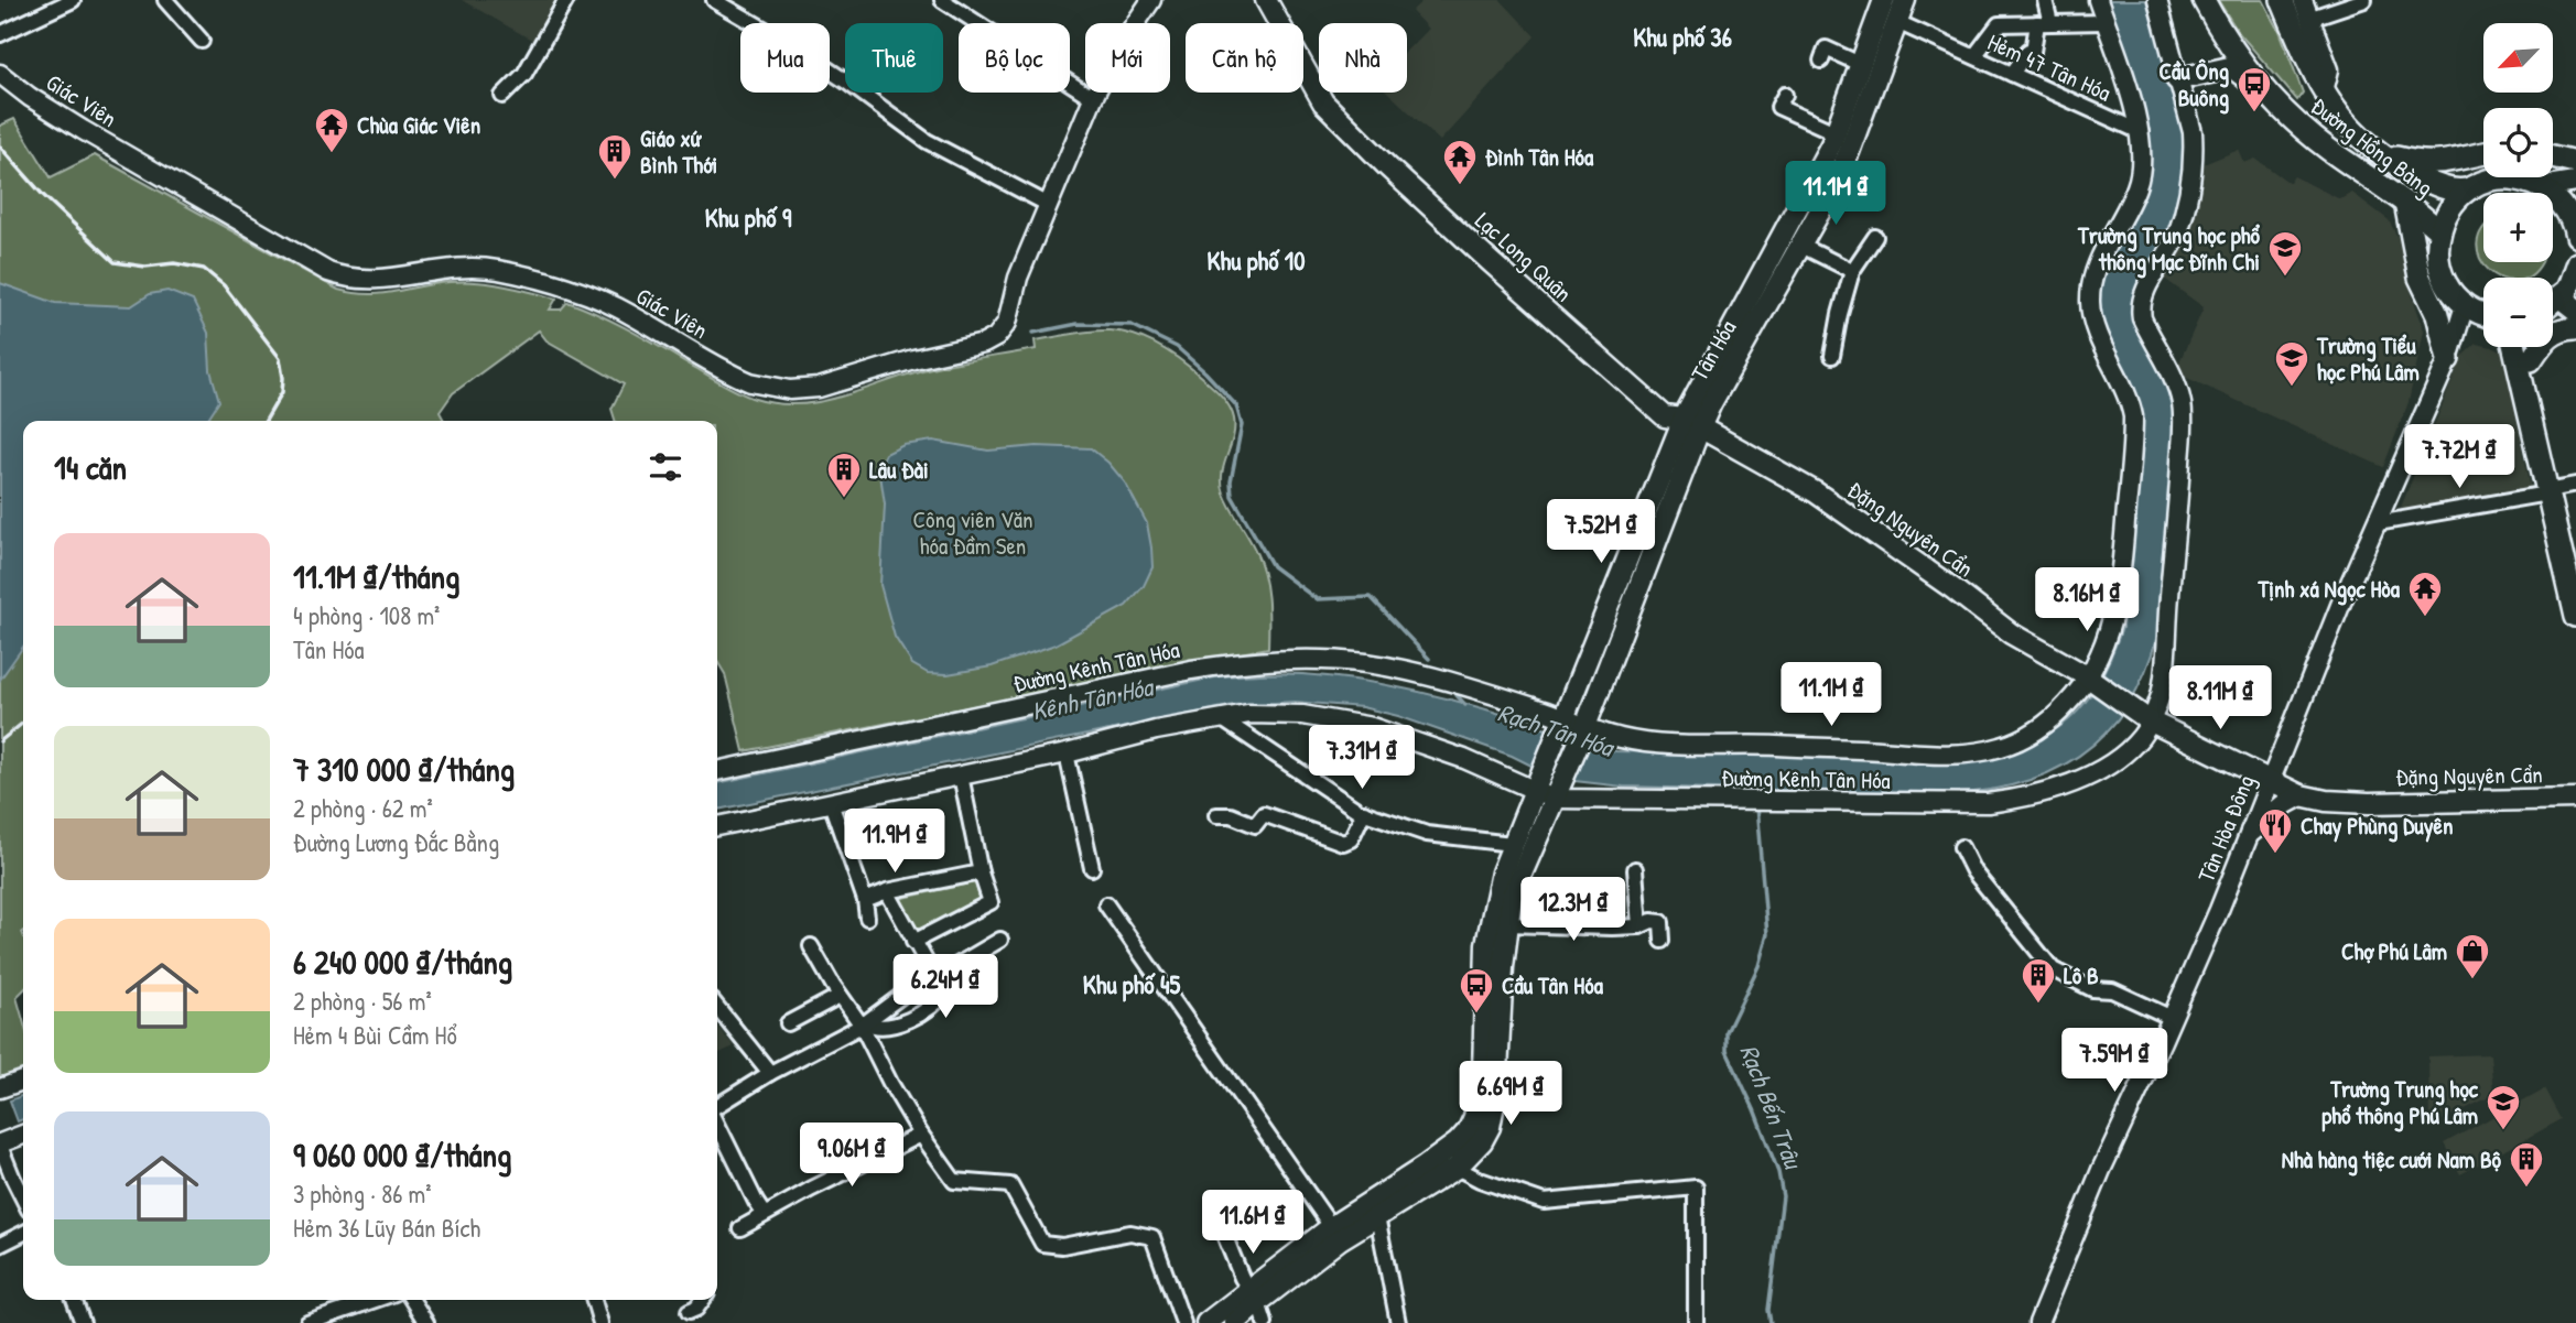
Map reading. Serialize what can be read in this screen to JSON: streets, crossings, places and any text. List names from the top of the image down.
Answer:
{
  "streets": {
    "main road": [
      "Đường Hồng Bàng",
      "Lạc Long Quân",
      "Tân Hóa",
      "Đặng Nguyên Cẩn"
    ],
    "street": [
      "Hẻm 47 Tân Hóa",
      "Giác Viên",
      "Đường Kênh Tân Hóa",
      "Tân Hòa Đông"
    ]
  },
  "crossings": [
    ["Hẻm 47 Tân Hóa", "Tân Hóa"],
    ["Hẻm 47 Tân Hóa", "Đường Kênh Tân Hóa"],
    ["Lạc Long Quân", "Tân Hóa"],
    ["Lạc Long Quân", "Đặng Nguyên Cẩn"],
    ["Tân Hóa", "Đặng Nguyên Cẩn"],
    ["Tân Hóa", "Đường Kênh Tân Hóa"],
    ["Đặng Nguyên Cẩn", "Đường Kênh Tân Hóa"],
    ["Đặng Nguyên Cẩn", "Tân Hòa Đông"]
  ],
  "districts": [
    "Khu phố 36",
    "Khu phố 9",
    "Khu phố 10",
    "Khu phố 45"
  ],
  "water": ["Kênh Tân Hóa", "Rạch Tân Hóa", "Rạch Bến Trâu"],
  "parks": ["Công viên Văn hóa Đầm Sen"],
  "places": {
    "bus stop": ["Cầu Ông Buông", "Cầu Tân Hóa"],
    "temple": ["Chùa Giác Viên", "Đình Tân Hóa", "Tịnh xá Ngọc Hòa"],
    "building": [
      "Giáo xứ Bình Thới",
      "Lâu Đài",
      "Lô B",
      "Nhà hàng tiệc cưới Nam Bộ"
    ],
    "school or university": ["Trường Trung học phổ thông Mạc Đĩnh Chi", "Trường Tiểu học Phú Lâm", "Trường Trung học phổ thông Phú Lâm"],
    "restaurant": ["Chay Phùng Duyên"],
    "shop": ["Chợ Phú Lâm"]
  },
  "north": "bottom left",
  "page": {
    "map_buttons": ["+", "−"],
    "chip": [
      "Mua",
      "Thuê",
      "Bộ lọc",
      "Mới",
      "Căn hộ",
      "Nhà"
    ],
    "price": [
      "11.1M ₫",
      "7.72M ₫",
      "7.52M ₫",
      "8.16M ₫",
      "11.1M ₫",
      "8.11M ₫",
      "7.31M ₫",
      "11.9M ₫",
      "12.3M ₫",
      "6.24M ₫",
      "7.59M ₫",
      "6.69M ₫",
      "9.06M ₫",
      "11.6M ₫"
    ],
    "heading": "14 căn",
    "list": [
      {
        "name": "11.1M ₫/tháng",
        "note": "4 phòng · 108 m² · Tân Hóa"
      },
      {
        "name": "7 310 000 ₫/tháng",
        "note": "2 phòng · 62 m² · Đường Lương Đắc Bằng"
      },
      {
        "name": "6 240 000 ₫/tháng",
        "note": "2 phòng · 56 m² · Hẻm 4 Bùi Cầm Hổ"
      },
      {
        "name": "9 060 000 ₫/tháng",
        "note": "3 phòng · 86 m² · Hẻm 36 Lũy Bán Bích"
      }
    ]
  }
}
